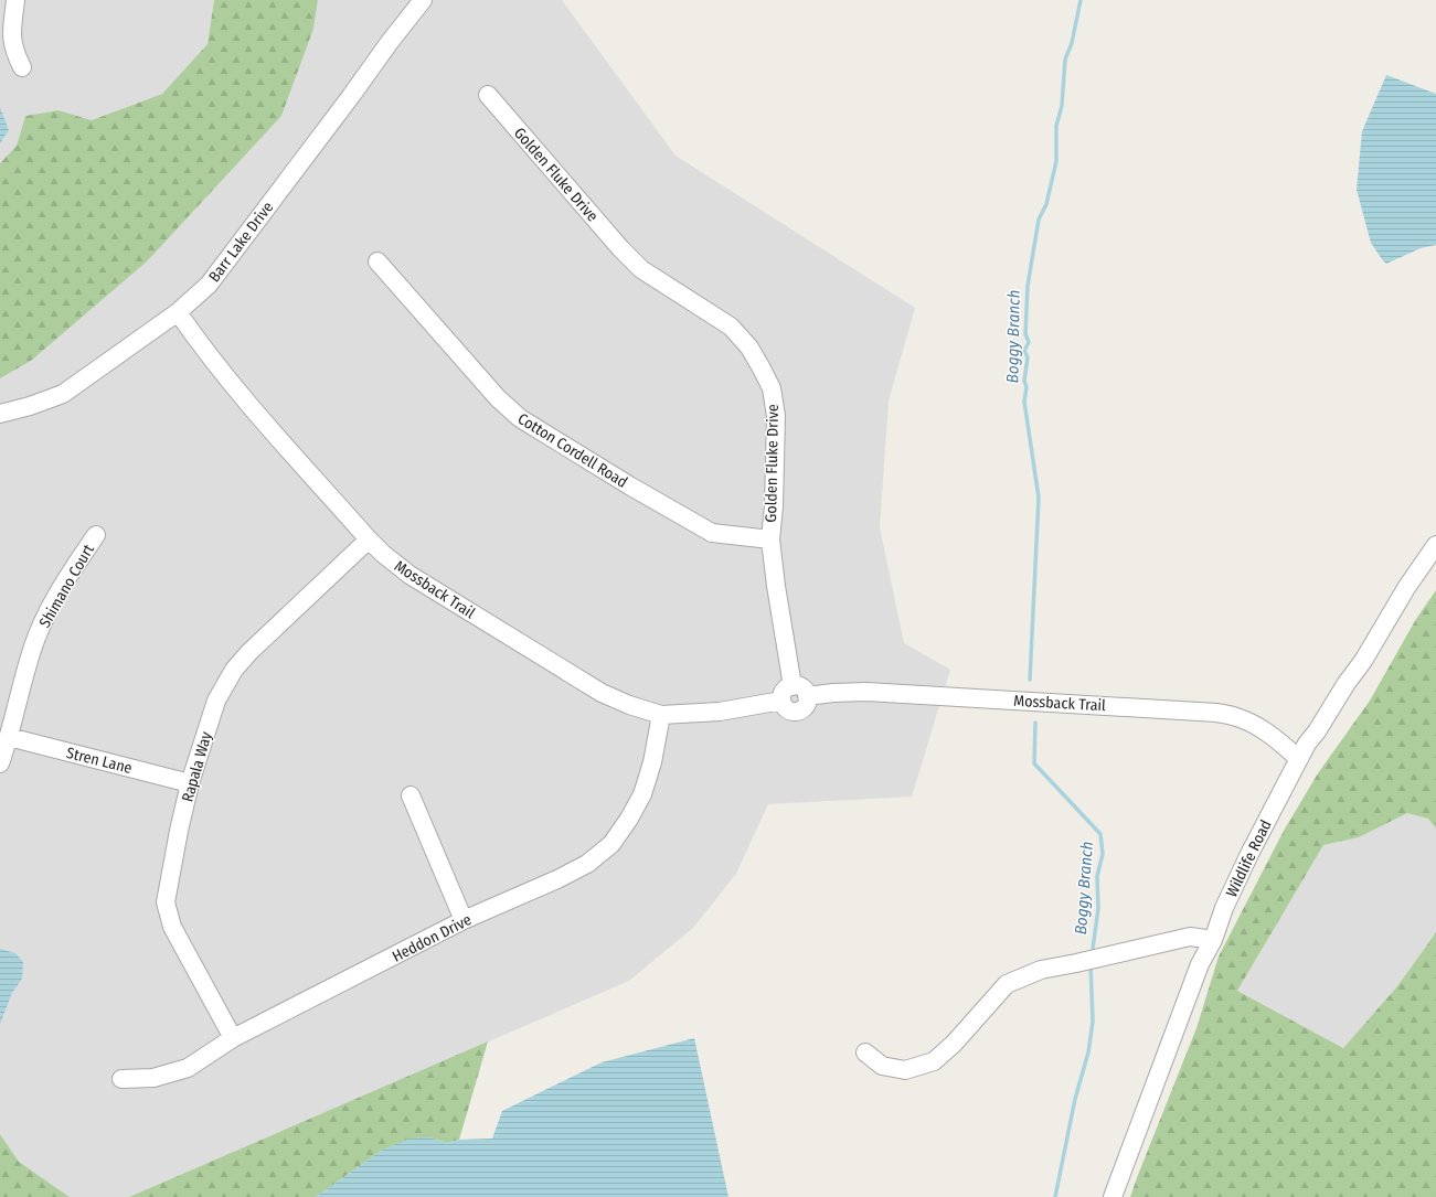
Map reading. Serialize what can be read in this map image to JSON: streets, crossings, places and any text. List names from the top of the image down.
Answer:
{
  "streets": {
    "street": [
      "Golden Fluke Drive",
      "Barr Lake Drive",
      "Cotton Cordell Road",
      "Shimano Court",
      "Mossback Trail",
      "Stren Lane",
      "Rapala Way",
      "Wildlife Road",
      "Heddon Drive"
    ]
  },
  "crossings": [
    ["Golden Fluke Drive", "Cotton Cordell Road"],
    ["Golden Fluke Drive", "Mossback Trail"],
    ["Barr Lake Drive", "Mossback Trail"],
    ["Shimano Court", "Stren Lane"],
    ["Mossback Trail", "Rapala Way"],
    ["Mossback Trail", "Wildlife Road"],
    ["Mossback Trail", "Heddon Drive"],
    ["Stren Lane", "Rapala Way"],
    ["Rapala Way", "Heddon Drive"]
  ],
  "water": ["Boggy Branch"]
}
